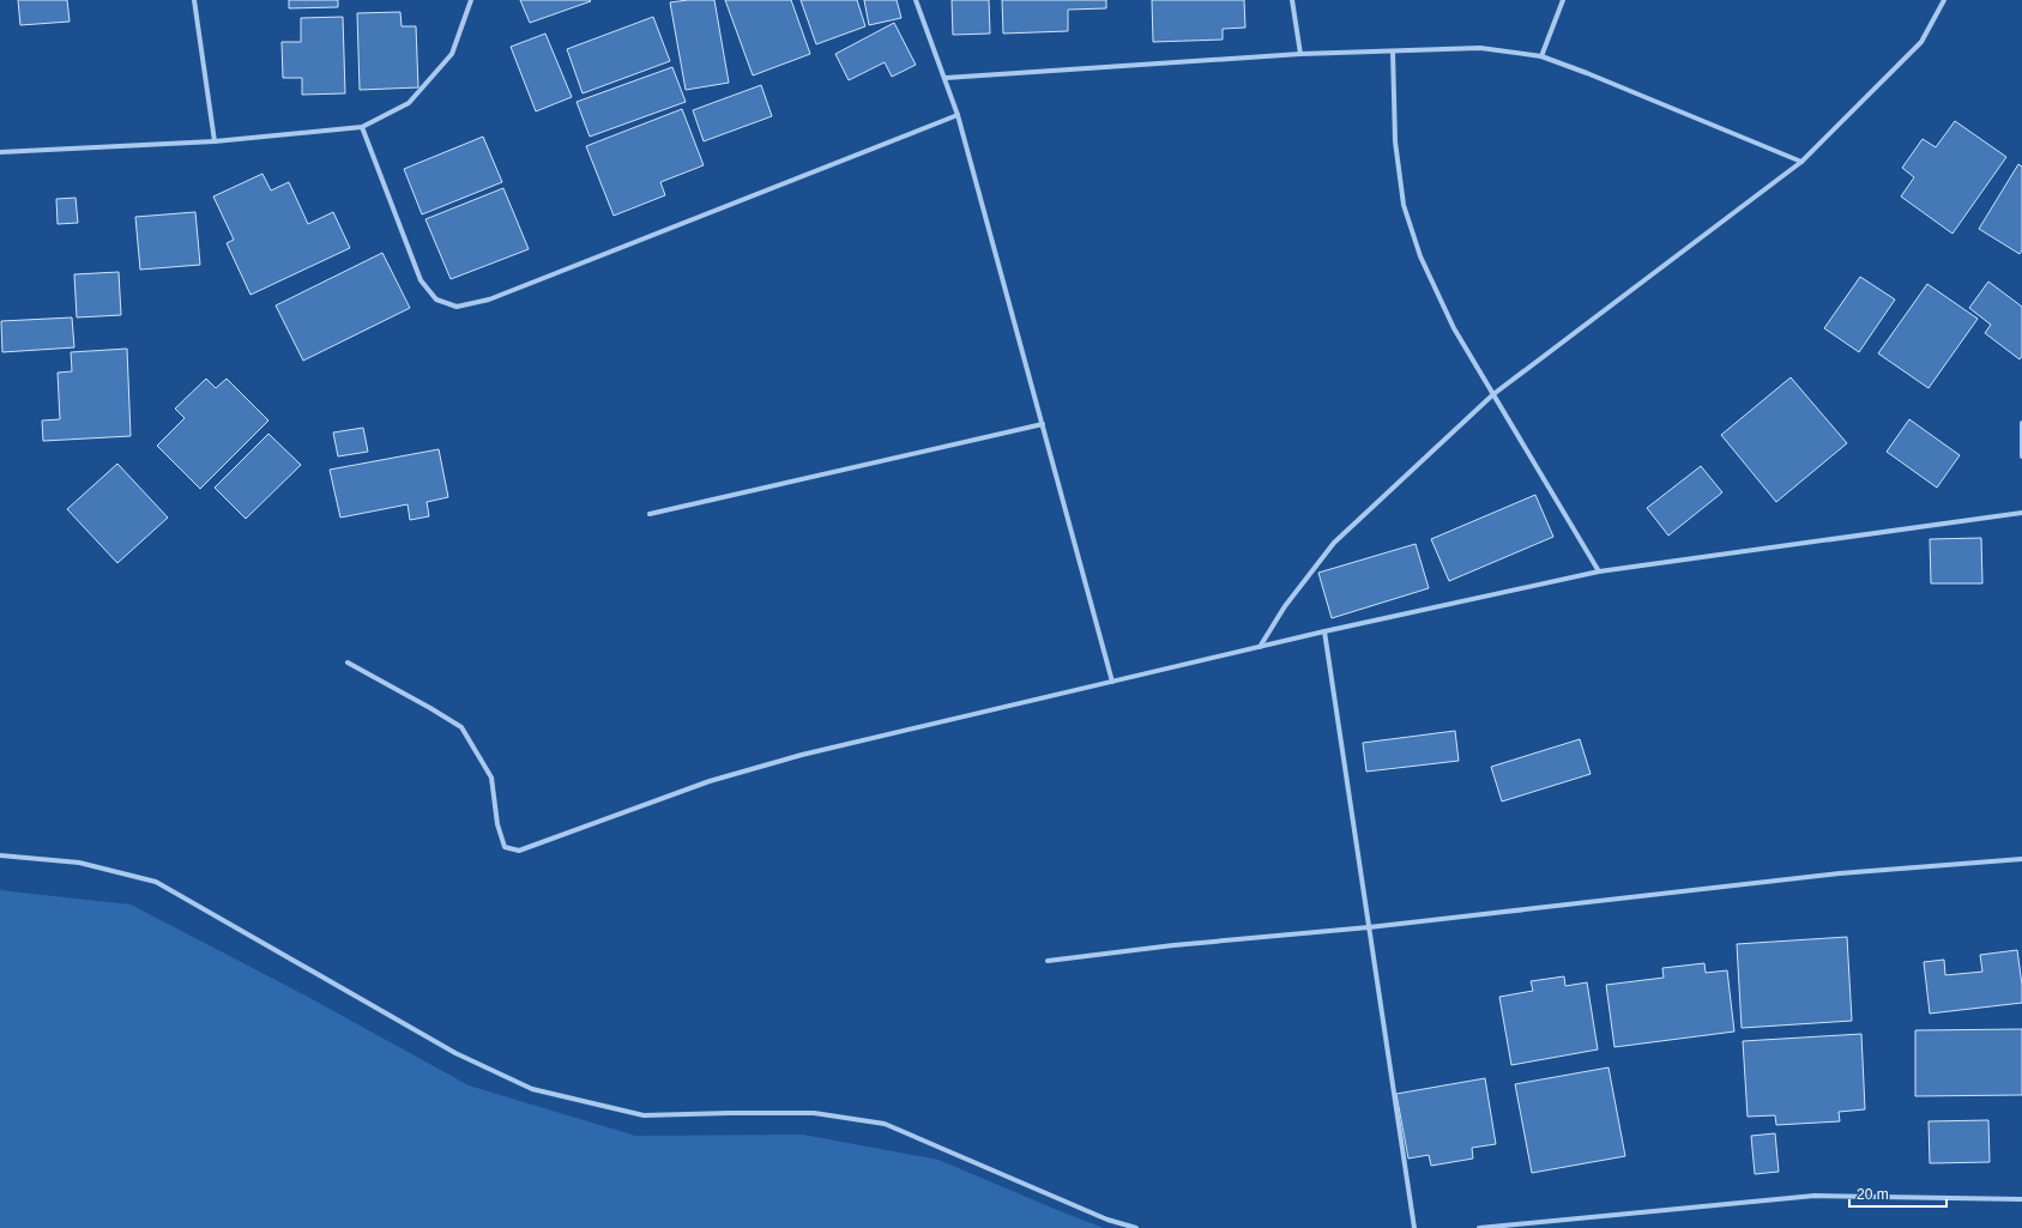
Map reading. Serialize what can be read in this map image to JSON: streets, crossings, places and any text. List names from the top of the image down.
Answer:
{
  "scale_bar": "20 m"
}
